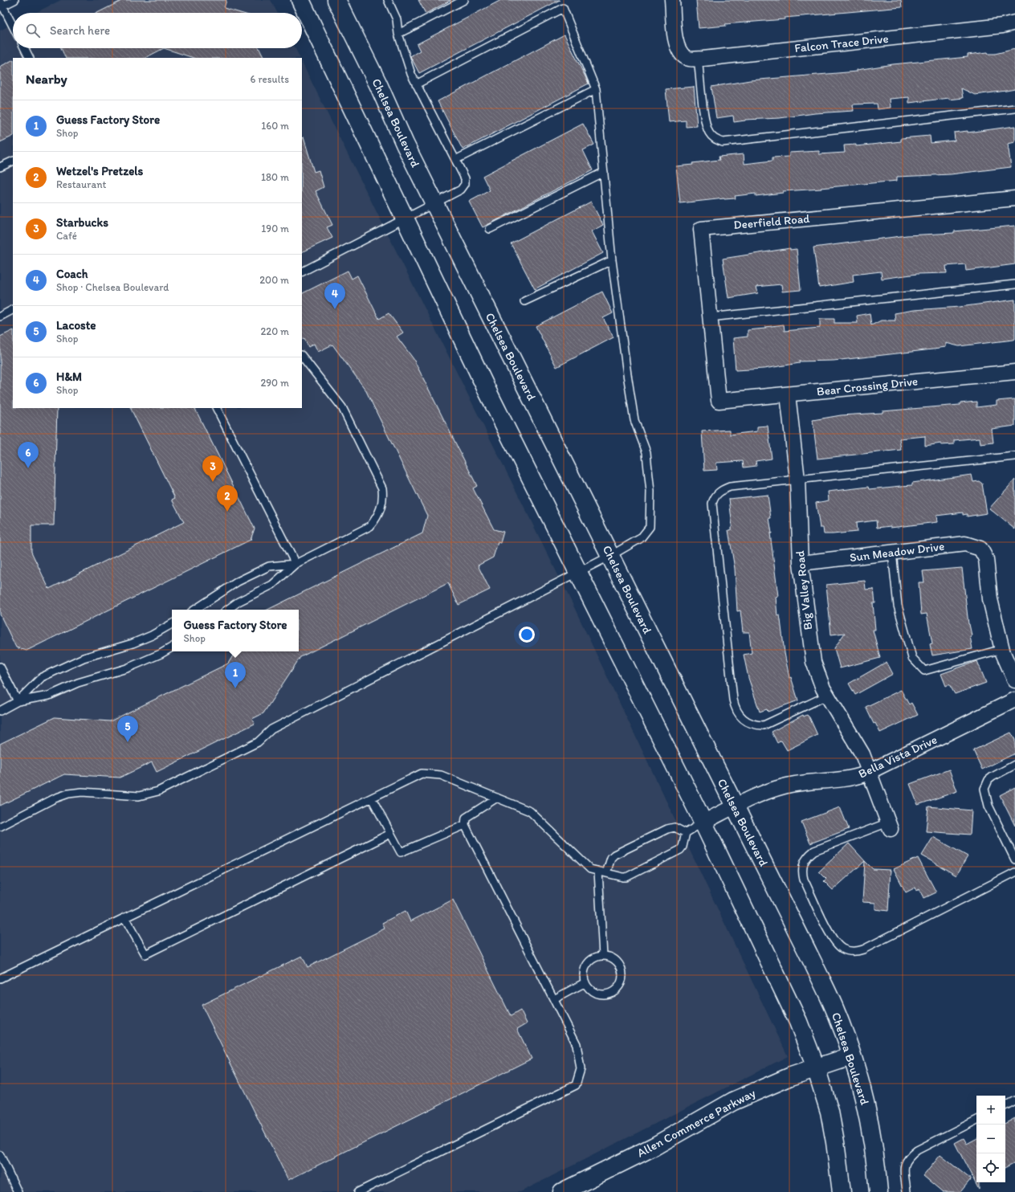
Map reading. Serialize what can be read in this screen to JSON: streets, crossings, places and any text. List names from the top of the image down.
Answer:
{
  "streets": {
    "main road": ["Chelsea Boulevard", "Allen Commerce Parkway"],
    "street": [
      "Falcon Trace Drive",
      "Deerfield Road",
      "Bear Crossing Drive",
      "Sun Meadow Drive",
      "Big Valley Road",
      "Bella Vista Drive"
    ]
  },
  "crossings": [
    ["Chelsea Boulevard", "Bella Vista Drive"],
    ["Chelsea Boulevard", "Allen Commerce Parkway"],
    ["Deerfield Road", "Bear Crossing Drive"],
    ["Bear Crossing Drive", "Big Valley Road"],
    ["Sun Meadow Drive", "Big Valley Road"],
    ["Big Valley Road", "Bella Vista Drive"]
  ],
  "page": {
    "search": "Search here",
    "heading": ["Nearby", "6 results"],
    "list": [
      {
        "mark": "1",
        "name": "Guess Factory Store",
        "note": "Shop",
        "value": "160 m"
      },
      {
        "mark": "2",
        "name": "Wetzel's Pretzels",
        "note": "Restaurant",
        "value": "180 m"
      },
      {
        "mark": "3",
        "name": "Starbucks",
        "note": "Café",
        "value": "190 m"
      },
      {
        "mark": "4",
        "name": "Coach",
        "note": "Shop · Chelsea Boulevard",
        "value": "200 m"
      },
      {
        "mark": "5",
        "name": "Lacoste",
        "note": "Shop",
        "value": "220 m"
      },
      {
        "mark": "6",
        "name": "H&M",
        "note": "Shop",
        "value": "290 m"
      }
    ],
    "pins": [
      "4",
      "6",
      "3",
      "2",
      "1",
      "5"
    ],
    "popup": ["Guess Factory Store", "Shop"],
    "map_buttons": ["+", "−"]
  }
}
